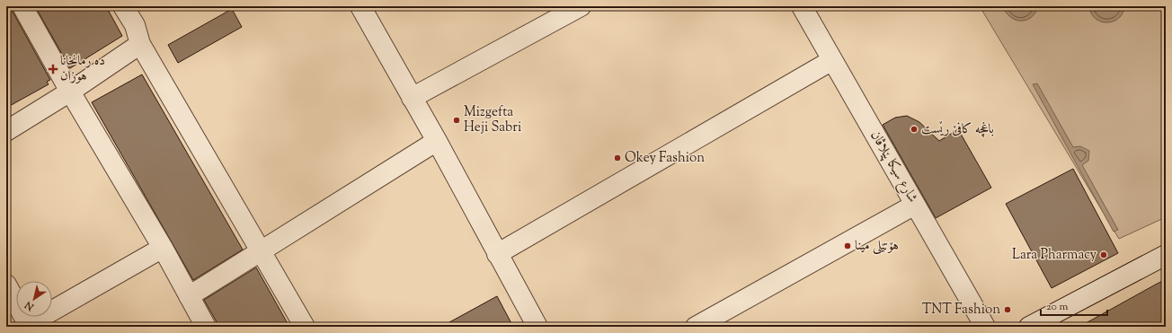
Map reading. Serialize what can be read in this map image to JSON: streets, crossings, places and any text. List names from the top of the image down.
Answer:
{
  "streets": {
    "street": ["شارع سيكا پێلاڤان"]
  },
  "places": {
    "health": ["ده رمانخانا هوزان"],
    "other": [
      "Mizgefta Heji Sabri",
      "باغچه‌ كافێ رێست",
      "Okey Fashion",
      "هۆتێلی مینا",
      "Lara Pharmacy",
      "TNT Fashion"
    ]
  },
  "scale_bar": "20 m",
  "north": "bottom left"
}
